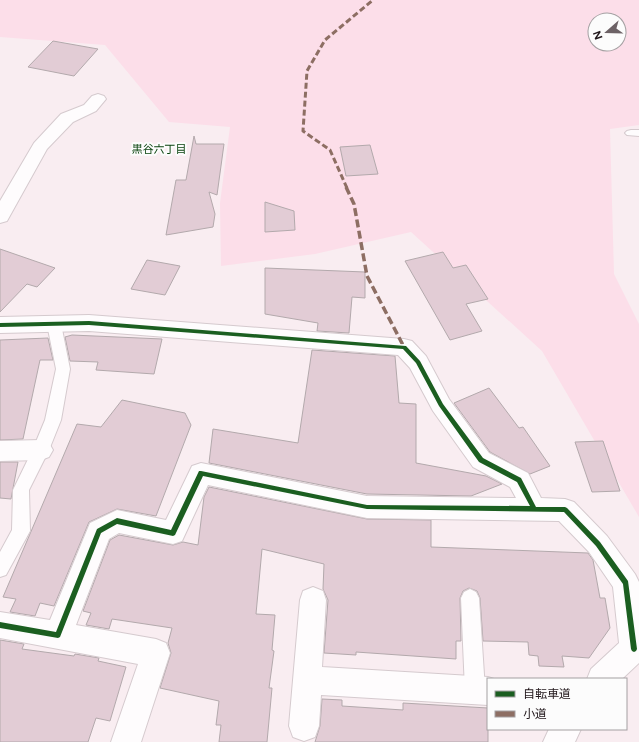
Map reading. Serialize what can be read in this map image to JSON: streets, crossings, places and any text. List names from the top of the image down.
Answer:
{
  "districts": ["黒谷六丁目"],
  "legend": ["自転車道", "小道"],
  "north": "left"
}
